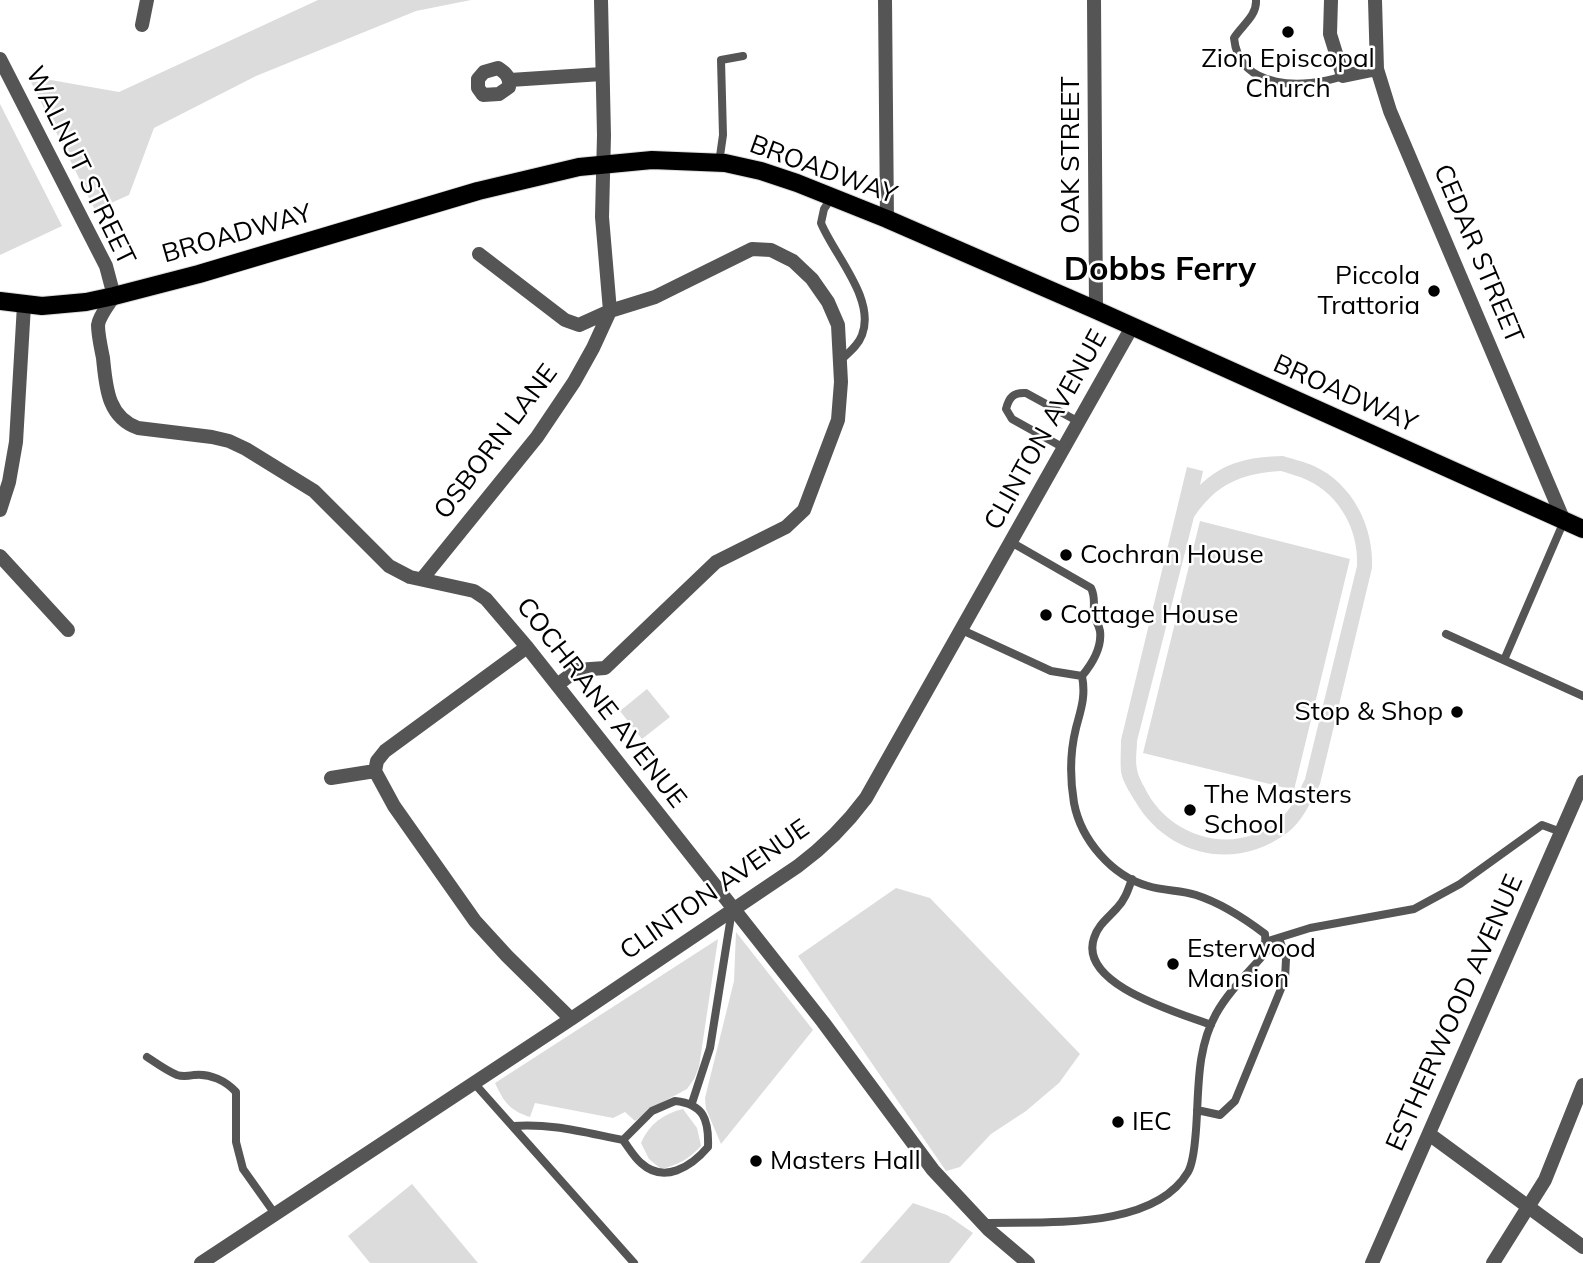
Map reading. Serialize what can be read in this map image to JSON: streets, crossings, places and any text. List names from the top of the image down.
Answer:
{
  "streets": {
    "main road": ["BROADWAY"],
    "street": [
      "OAK STREET",
      "WALNUT STREET",
      "CEDAR STREET",
      "CLINTON AVENUE",
      "OSBORN LANE",
      "COCHRANE AVENUE",
      "ESTHERWOOD AVENUE"
    ]
  },
  "crossings": [
    ["OAK STREET", "BROADWAY"],
    ["WALNUT STREET", "BROADWAY"],
    ["WALNUT STREET", "COCHRANE AVENUE"],
    ["BROADWAY", "CEDAR STREET"],
    ["BROADWAY", "CLINTON AVENUE"],
    ["BROADWAY", "COCHRANE AVENUE"],
    ["CLINTON AVENUE", "COCHRANE AVENUE"],
    ["OSBORN LANE", "COCHRANE AVENUE"]
  ],
  "districts": ["Dobbs Ferry"],
  "places": [
    "Zion Episcopal Church",
    "Piccola Trattoria",
    "Cochran House",
    "Cottage House",
    "Stop & Shop",
    "The Masters School",
    "Esterwood Mansion",
    "IEC",
    "Masters Hall"
  ]
}
